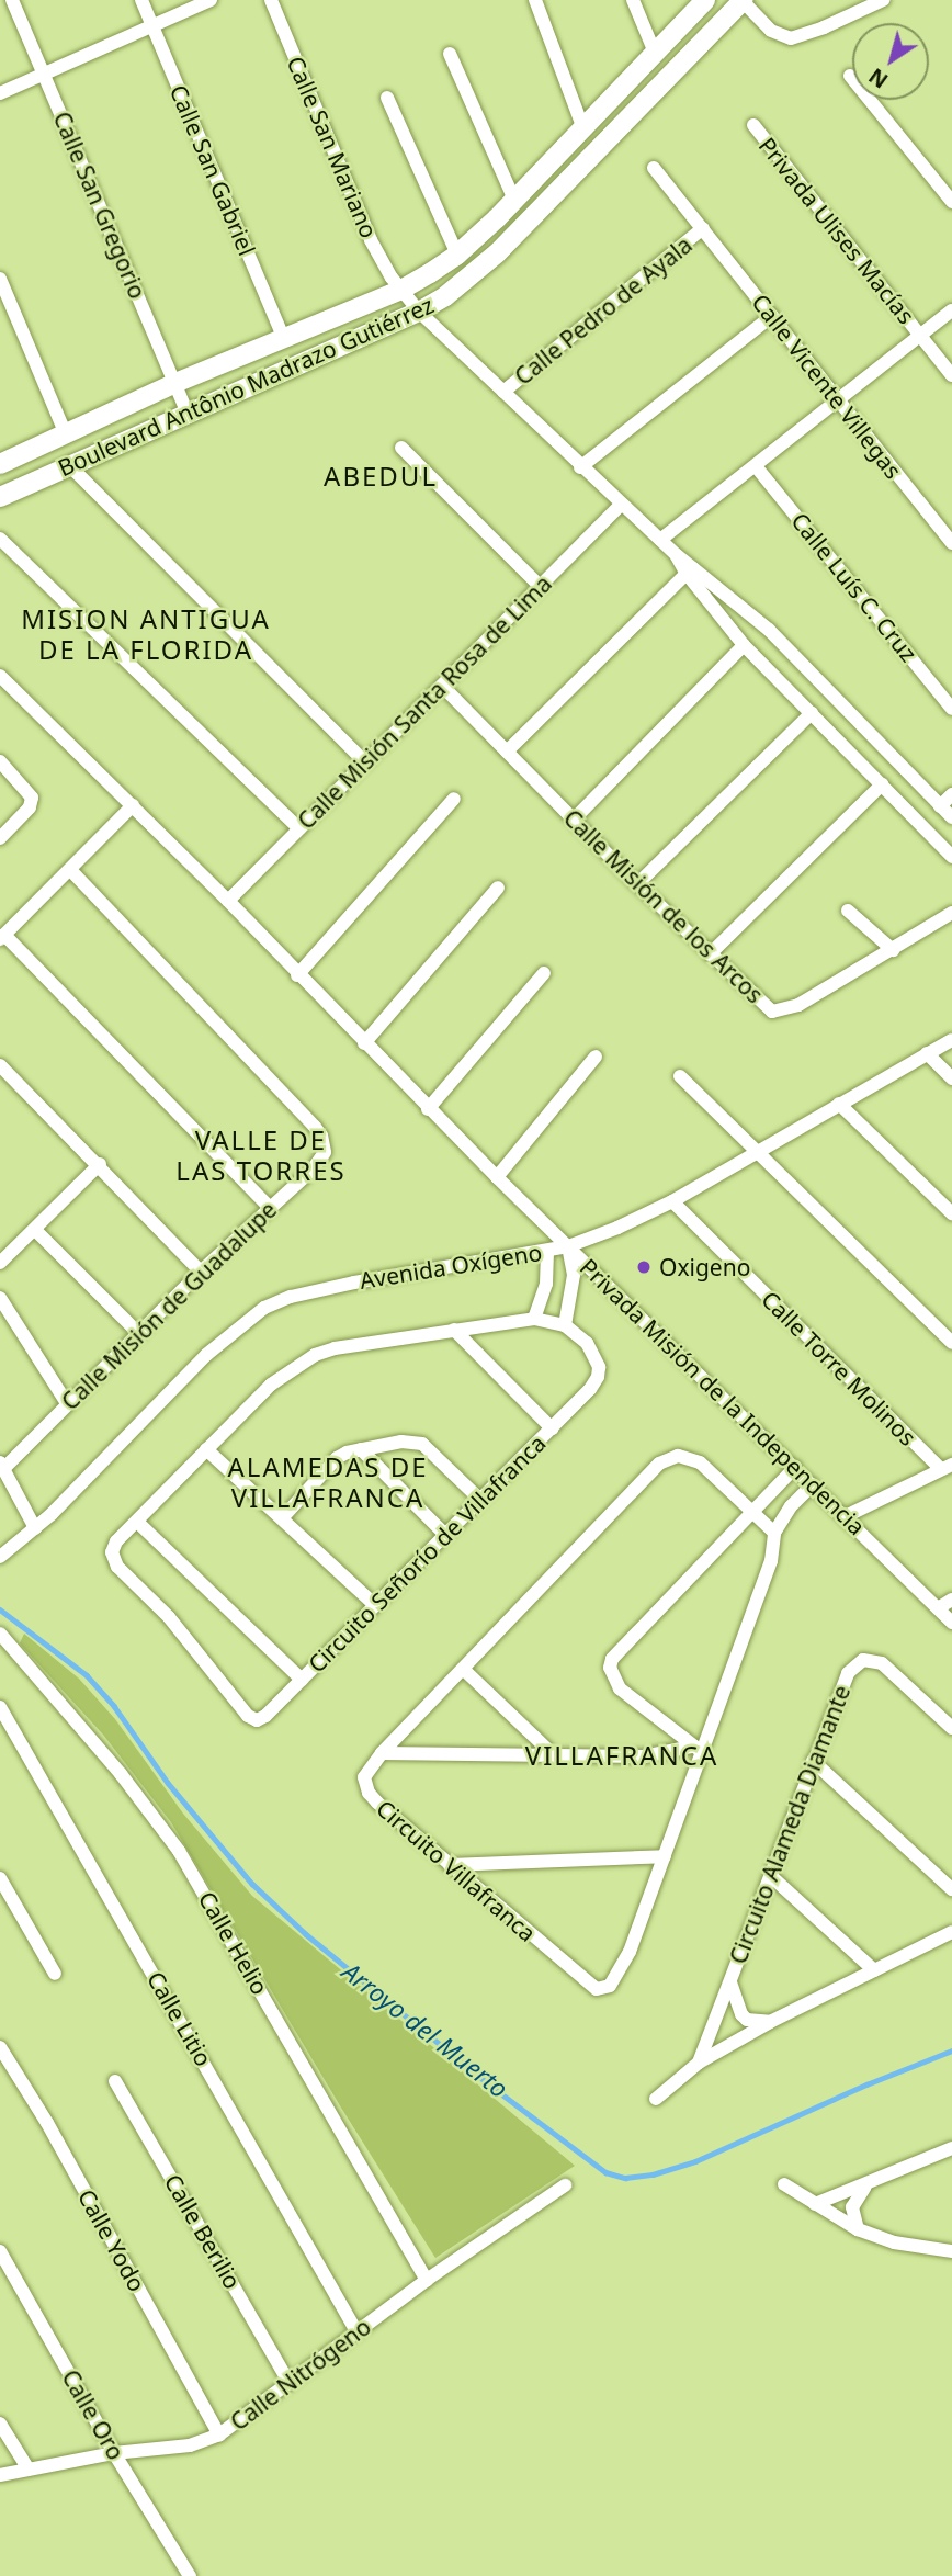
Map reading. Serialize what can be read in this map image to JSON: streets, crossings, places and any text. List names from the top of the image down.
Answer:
{
  "streets": {
    "street": [
      "Calle San Mariano",
      "Calle San Gabriel",
      "Calle San Gregorio",
      "Privada Ulises Macías",
      "Calle Pedro de Ayala",
      "Boulevard Antônio Madrazo Gutiérrez",
      "Calle Vicente Villegas",
      "Calle Luís C. Cruz",
      "Calle Misión Santa Rosa de Lima",
      "Calle Misión de los Arcos",
      "Avenida Oxígeno",
      "Calle Misión de Guadalupe",
      "Calle Torre Molinos",
      "Privada Misión de la Independencia",
      "Circuito Señorío de Villafranca",
      "Circuito Alameda Diamante",
      "Circuito Villafranca",
      "Calle Helio",
      "Calle Litio",
      "Calle Berilio",
      "Calle Yodo",
      "Calle Nitrógeno",
      "Calle Oro"
    ]
  },
  "crossings": [
    ["Calle San Mariano", "Calle Pedro de Ayala"],
    ["Calle San Mariano", "Boulevard Antônio Madrazo Gutiérrez"],
    ["Calle San Mariano", "Calle Misión Santa Rosa de Lima"],
    ["Calle San Gabriel", "Boulevard Antônio Madrazo Gutiérrez"],
    ["Calle San Gregorio", "Boulevard Antônio Madrazo Gutiérrez"],
    ["Calle Pedro de Ayala", "Calle Vicente Villegas"],
    ["Calle Misión Santa Rosa de Lima", "Calle Misión de los Arcos"],
    ["Calle Misión Santa Rosa de Lima", "Privada Misión de la Independencia"],
    ["Avenida Oxígeno", "Calle Torre Molinos"],
    ["Avenida Oxígeno", "Privada Misión de la Independencia"],
    ["Privada Misión de la Independencia", "Circuito Villafranca"],
    ["Calle Helio", "Calle Nitrógeno"],
    ["Calle Litio", "Calle Nitrógeno"],
    ["Calle Berilio", "Calle Nitrógeno"],
    ["Calle Yodo", "Calle Nitrógeno"],
    ["Calle Nitrógeno", "Calle Oro"]
  ],
  "districts": [
    "ABEDUL",
    "MISION ANTIGUA DE LA FLORIDA",
    "VALLE DE LAS TORRES",
    "ALAMEDAS DE VILLAFRANCA",
    "VILLAFRANCA"
  ],
  "water": ["Arroyo del Muerto"],
  "places": ["Oxigeno"],
  "north": "bottom left"
}
